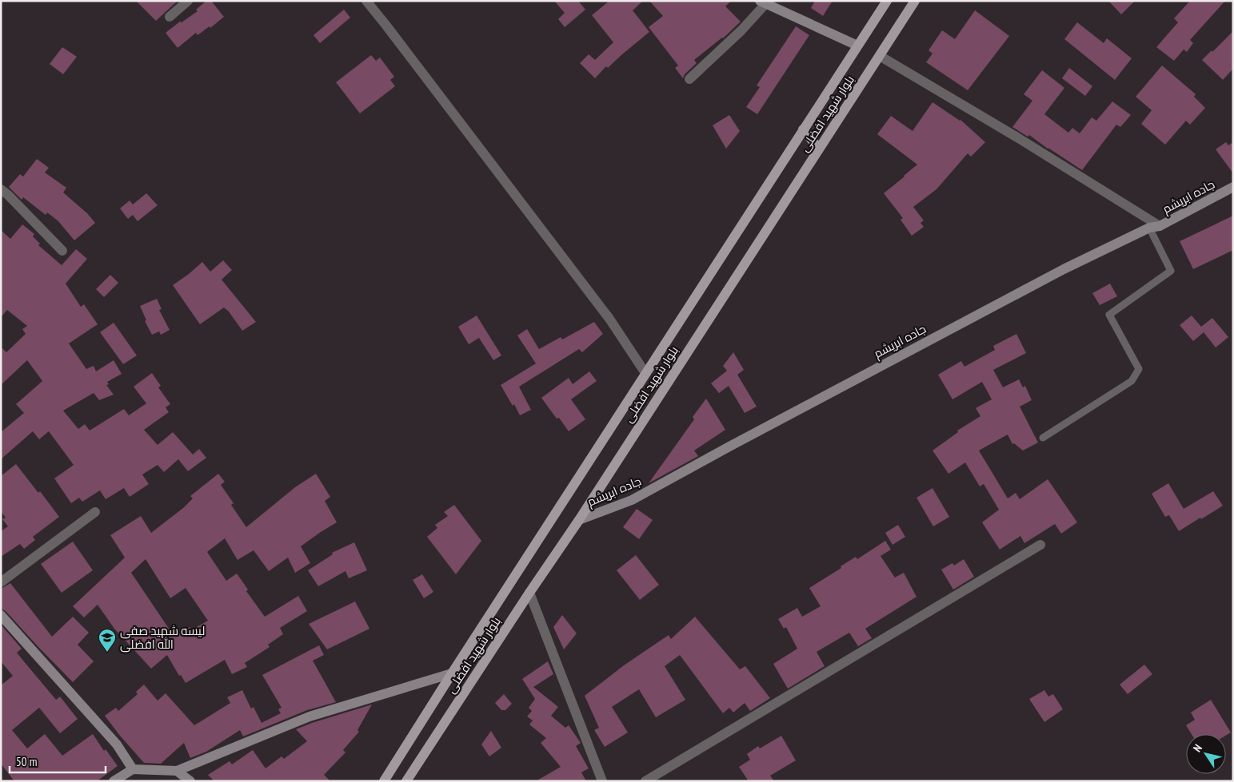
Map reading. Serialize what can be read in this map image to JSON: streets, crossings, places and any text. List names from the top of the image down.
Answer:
{
  "streets": {
    "main road": ["بلوار شهید افضلی", "جاده ابریشم"]
  },
  "crossings": [
    ["بلوار شهید افضلی", "جاده ابریشم"]
  ],
  "places": {
    "school or university": ["لیسه شهید صفی الله افضلی"]
  },
  "scale_bar": "50 m",
  "north": "top left"
}
